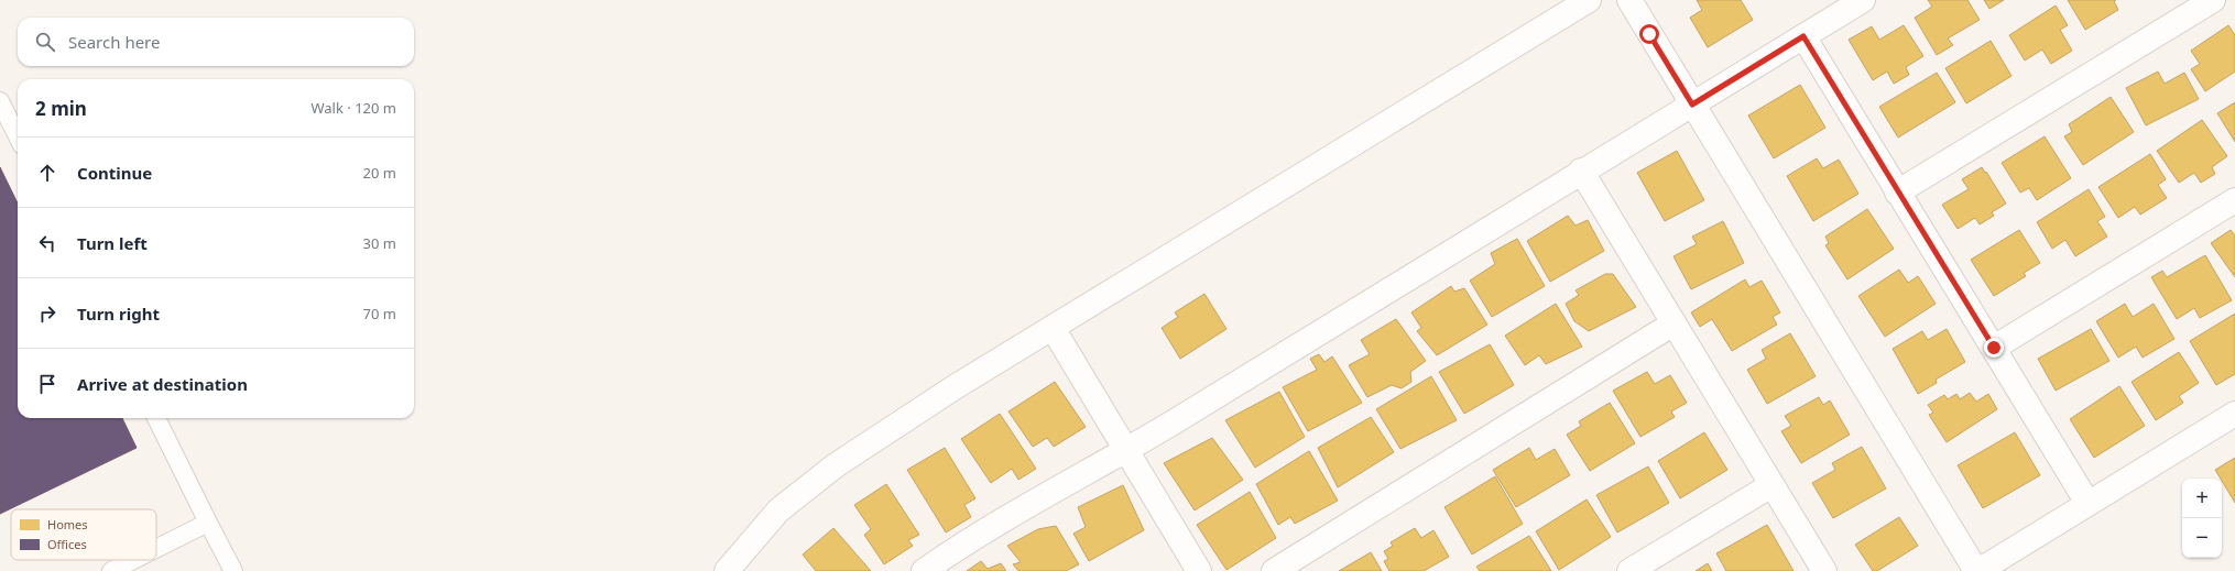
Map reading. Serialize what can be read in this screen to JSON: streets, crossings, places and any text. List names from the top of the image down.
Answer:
{
  "legend": ["Homes", "Offices"],
  "page": {
    "search": "Search here",
    "heading": ["2 min", "Walk · 120 m"],
    "list": [
      ["Continue", "20 m"],
      ["Turn left", "30 m"],
      ["Turn right", "70 m"],
      "Arrive at destination"
    ],
    "map_buttons": ["+", "−"]
  }
}
